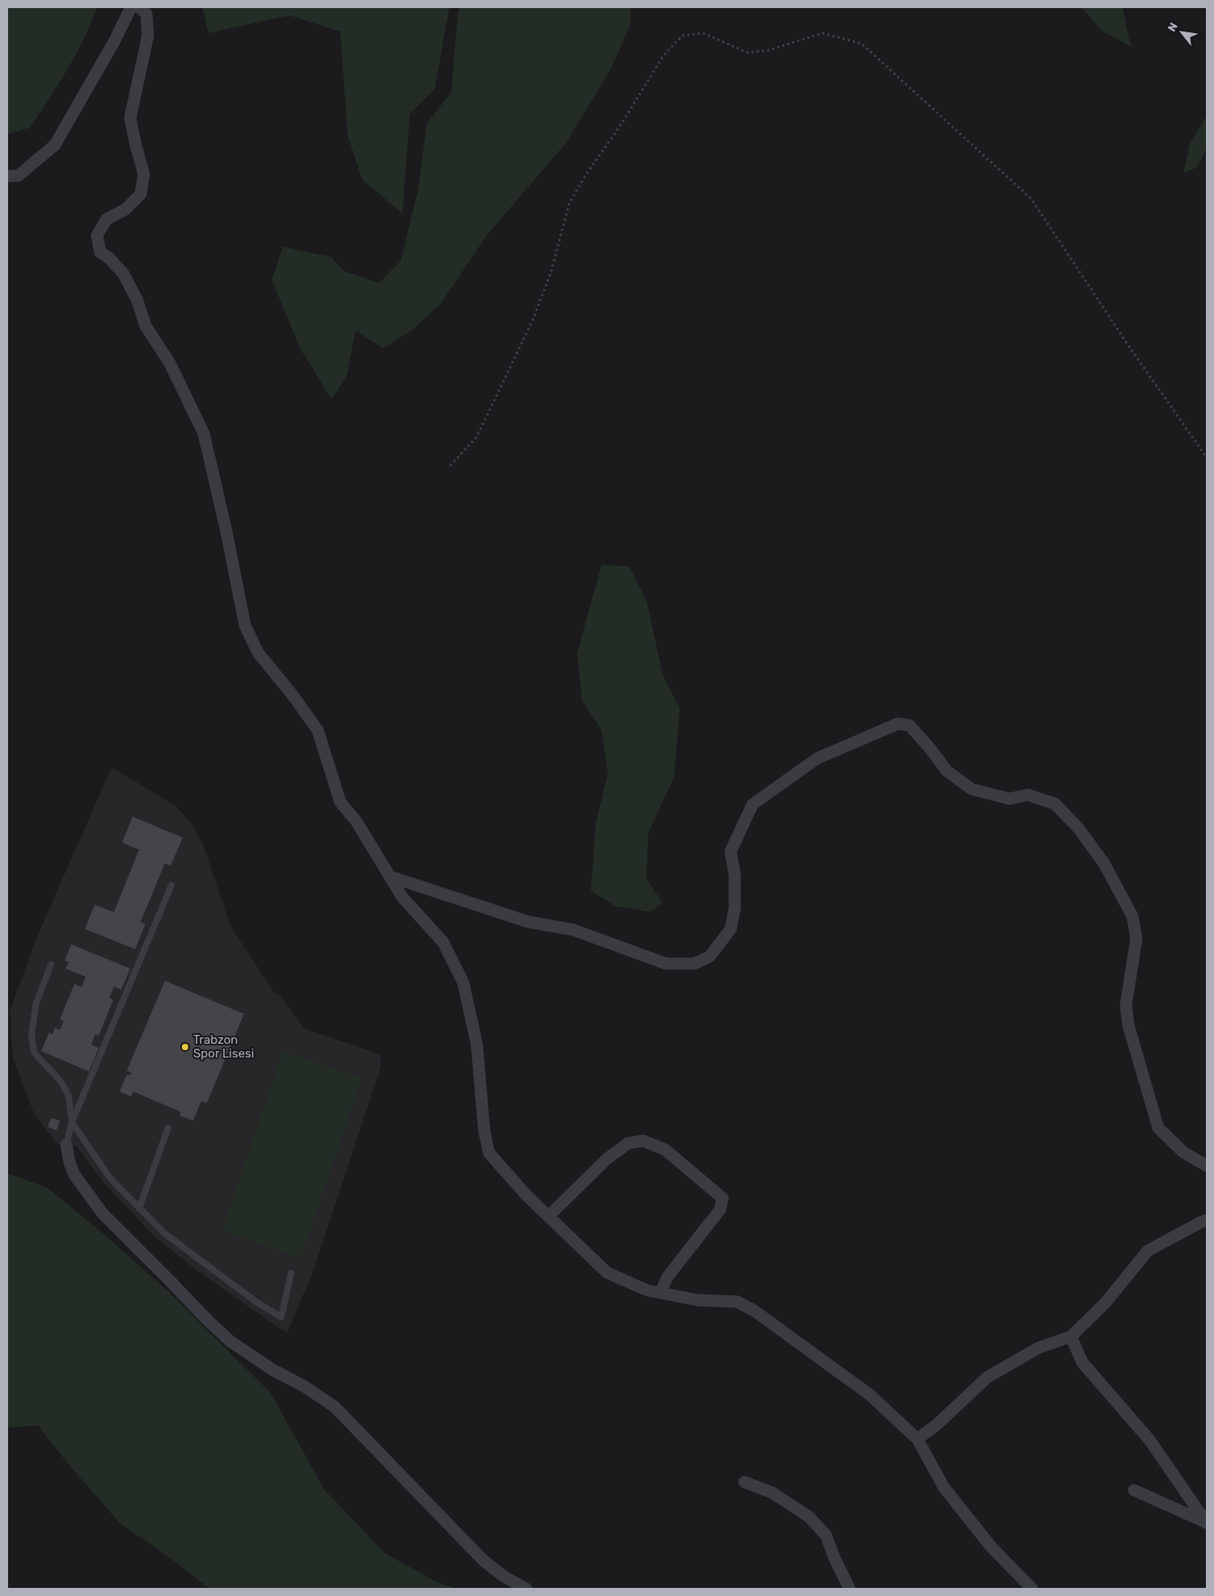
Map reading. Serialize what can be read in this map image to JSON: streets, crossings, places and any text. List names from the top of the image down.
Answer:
{
  "places": ["Trabzon Spor Lisesi"],
  "north": "top left"
}
